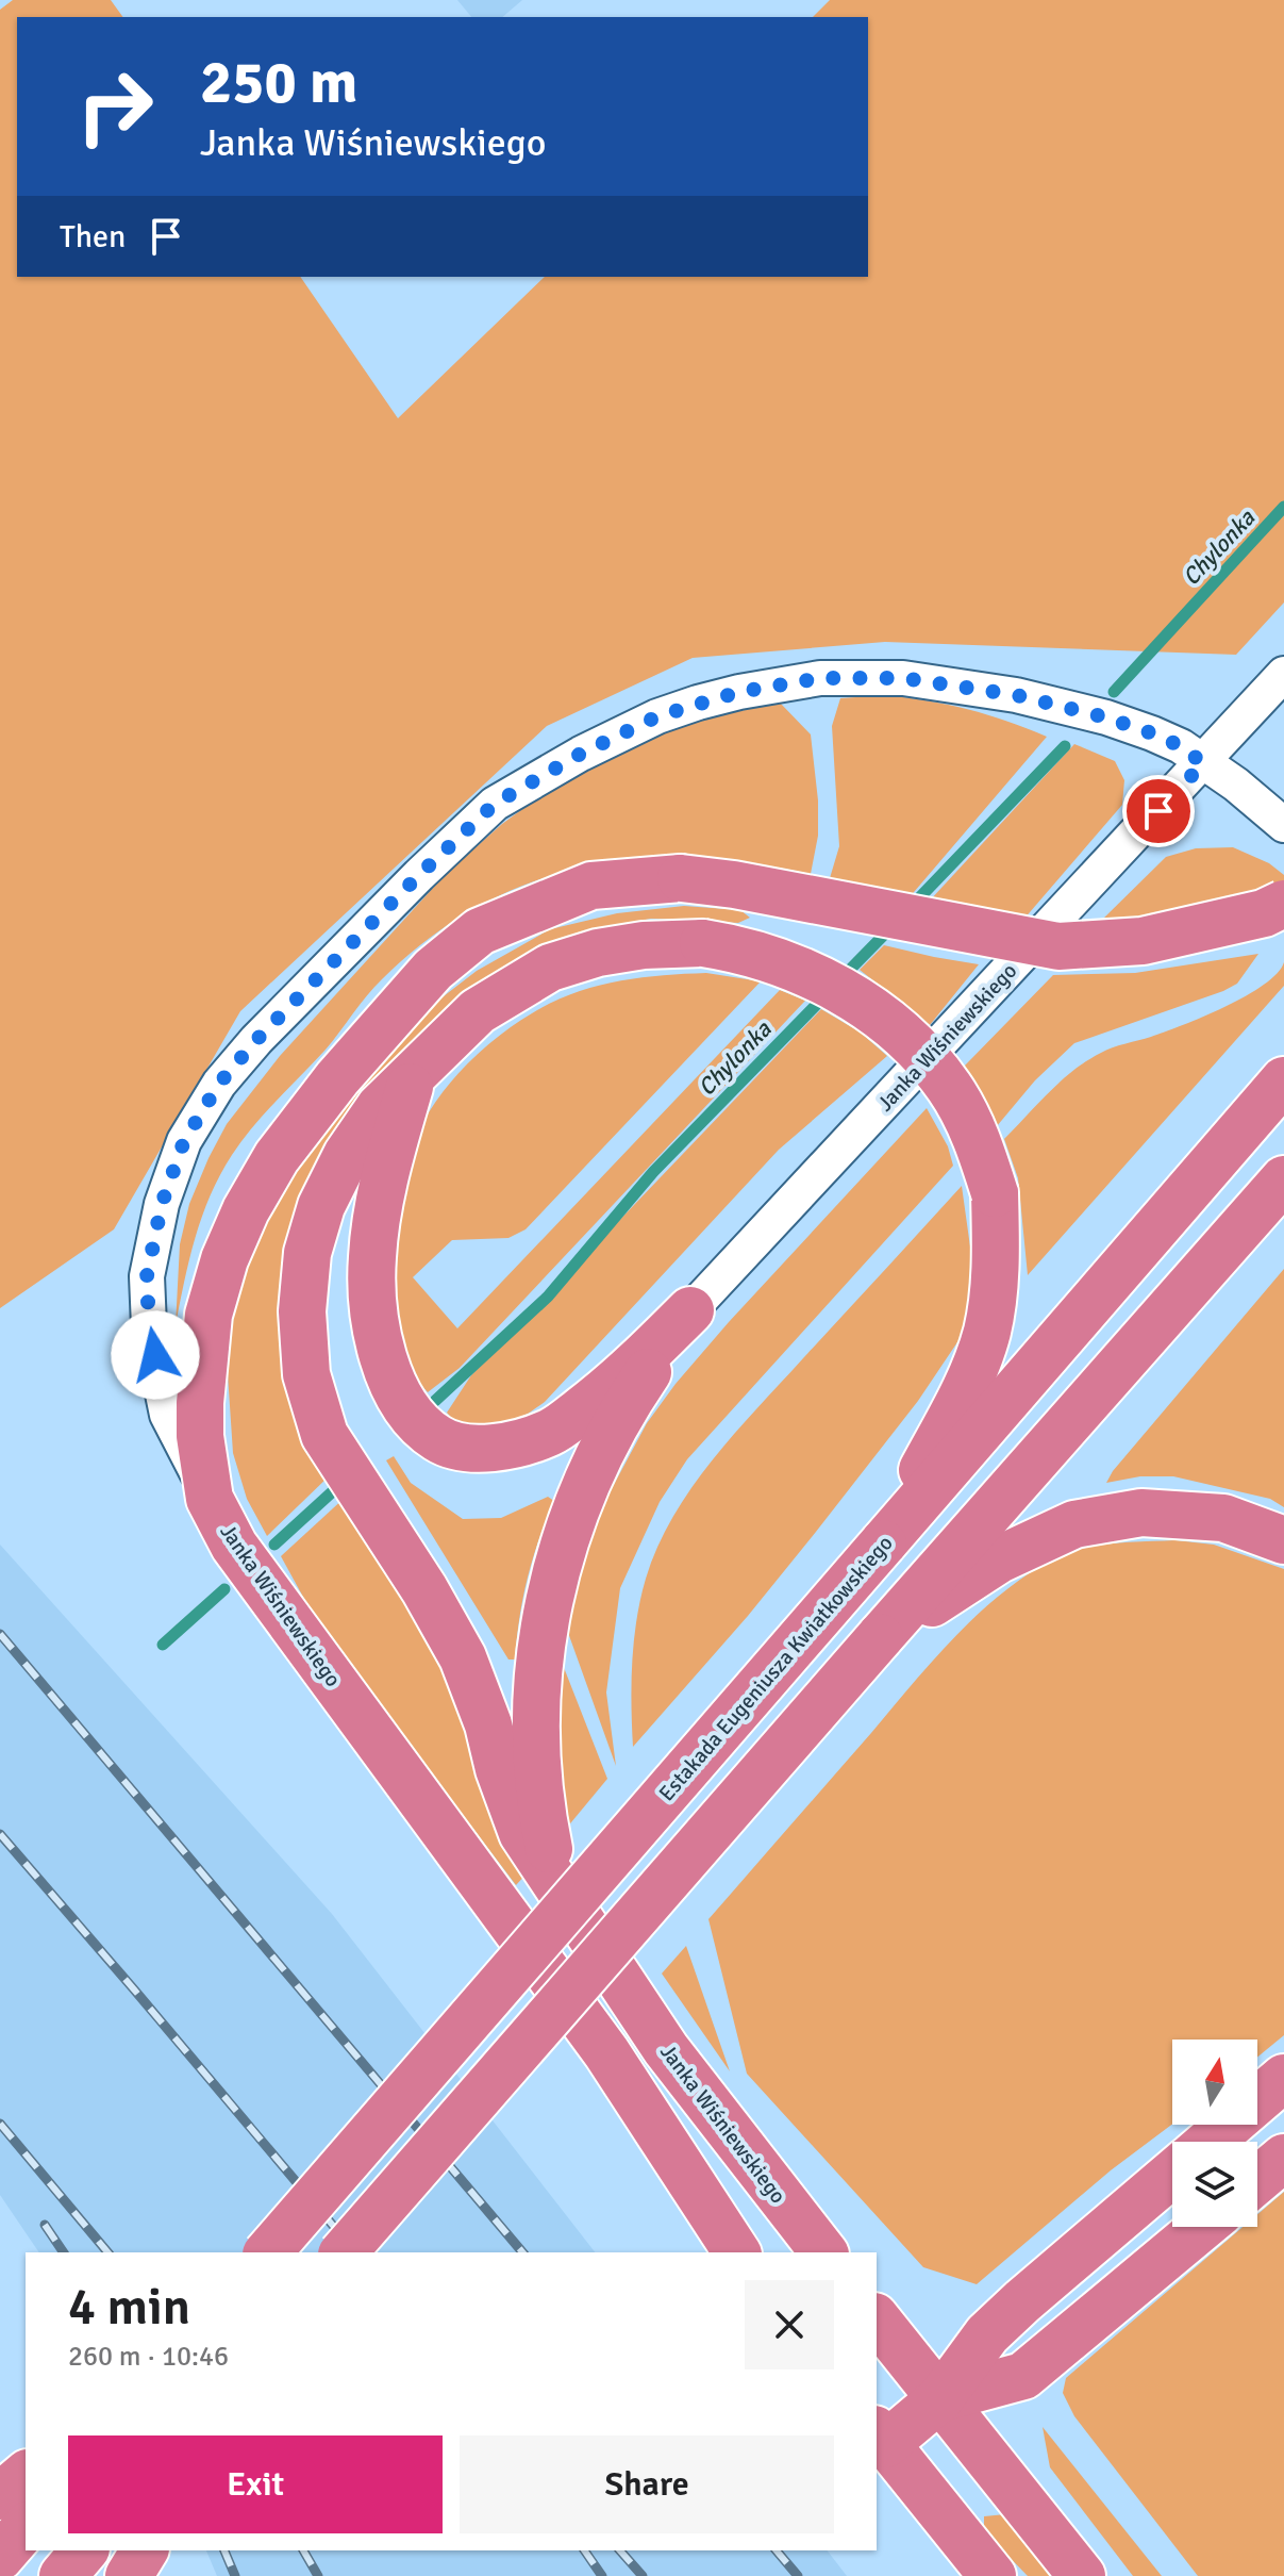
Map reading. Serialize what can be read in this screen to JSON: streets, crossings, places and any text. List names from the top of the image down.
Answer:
{
  "streets": {
    "highway": ["Janka Wiśniewskiego", "Estakada Eugeniusza Kwiatkowskiego"]
  },
  "water": ["Chylonka"],
  "north": "top",
  "page": {
    "turn": ["250 m", "Janka Wiśniewskiego"],
    "then": "Then",
    "heading": ["4 min", "260 m · 10:46"],
    "buttons": ["Exit", "Share"]
  }
}
